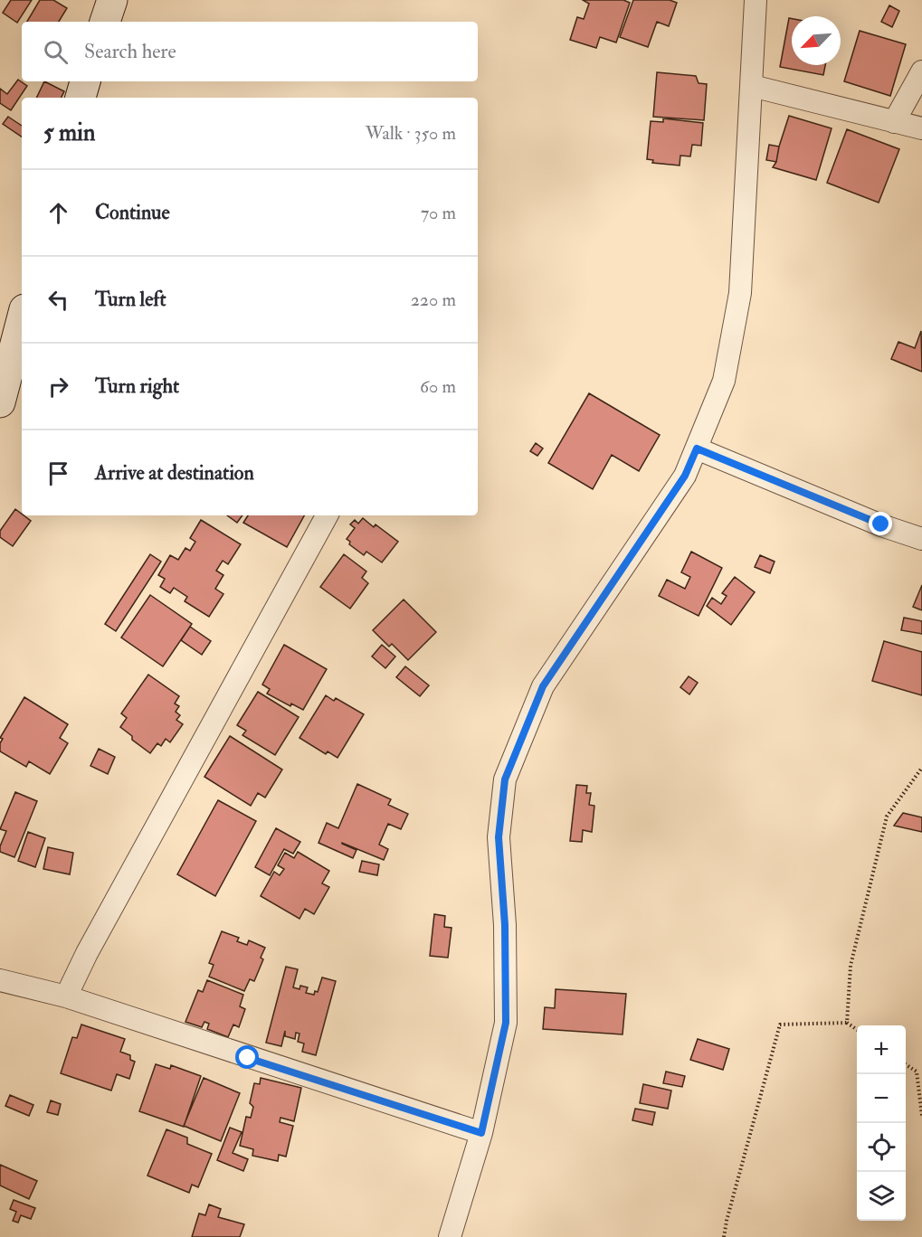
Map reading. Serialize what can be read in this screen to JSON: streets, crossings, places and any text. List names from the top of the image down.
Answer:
{
  "north": "bottom left",
  "page": {
    "search": "Search here",
    "heading": ["5 min", "Walk · 350 m"],
    "list": [
      ["Continue", "70 m"],
      ["Turn left", "220 m"],
      ["Turn right", "60 m"],
      "Arrive at destination"
    ],
    "map_buttons": ["+", "−"]
  }
}
